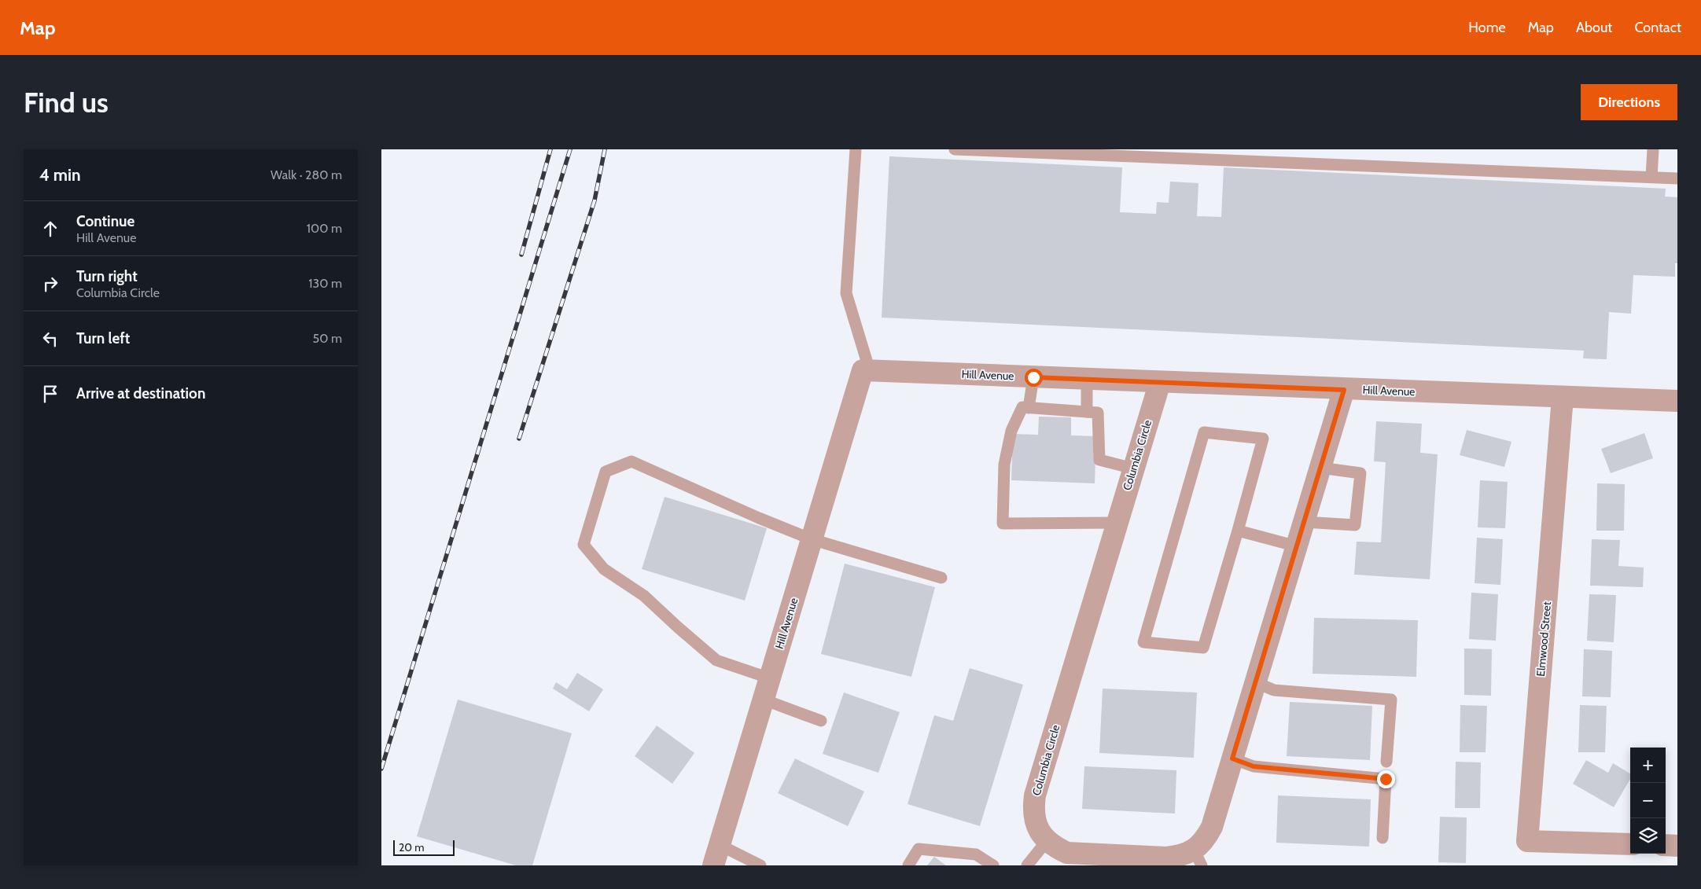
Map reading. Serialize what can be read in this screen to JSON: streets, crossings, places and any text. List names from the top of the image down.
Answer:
{
  "streets": {
    "street": ["Hill Avenue", "Columbia Circle", "Elmwood Street"]
  },
  "crossings": [
    ["Hill Avenue", "Columbia Circle"],
    ["Hill Avenue", "Elmwood Street"]
  ],
  "scale_bar": "20 m",
  "page": {
    "header": "Map",
    "nav": [
      "Home",
      "Map",
      "About",
      "Contact"
    ],
    "buttons": "Directions",
    "title": "Find us",
    "heading": ["4 min", "Walk · 280 m"],
    "list": [
      ["Continue", "Hill Avenue", "100 m"],
      ["Turn right", "Columbia Circle", "130 m"],
      ["Turn left", "50 m"],
      "Arrive at destination"
    ],
    "map_buttons": ["+", "−"],
    "scale": "20 m"
  }
}
